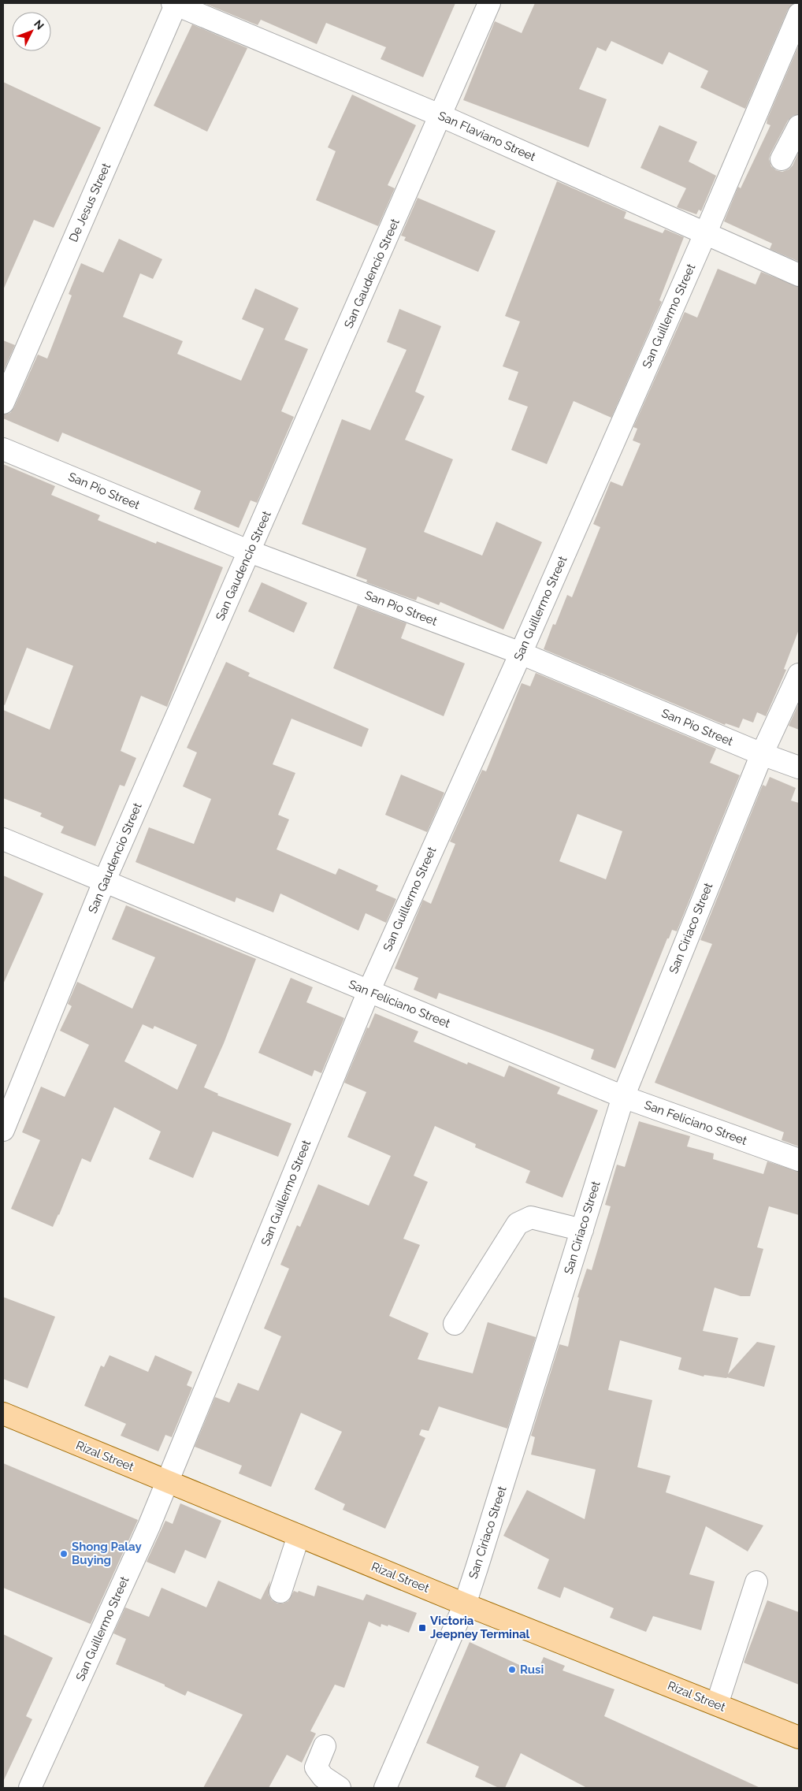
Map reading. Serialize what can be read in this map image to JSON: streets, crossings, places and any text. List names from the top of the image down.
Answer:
{
  "streets": {
    "main road": ["Rizal Street"],
    "street": [
      "San Flaviano Street",
      "De Jesus Street",
      "San Gaudencio Street",
      "San Guillermo Street",
      "San Pio Street",
      "San Ciriaco Street",
      "San Feliciano Street"
    ]
  },
  "crossings": [
    ["San Flaviano Street", "De Jesus Street"],
    ["San Flaviano Street", "San Gaudencio Street"],
    ["San Flaviano Street", "San Guillermo Street"],
    ["San Gaudencio Street", "San Pio Street"],
    ["San Gaudencio Street", "San Feliciano Street"],
    ["San Guillermo Street", "San Pio Street"],
    ["San Guillermo Street", "San Feliciano Street"],
    ["San Guillermo Street", "Rizal Street"],
    ["San Pio Street", "San Ciriaco Street"],
    ["San Ciriaco Street", "San Feliciano Street"],
    ["San Ciriaco Street", "Rizal Street"]
  ],
  "places": {
    "other": ["Shong Palay Buying", "Rusi"],
    "transit": ["Victoria Jeepney Terminal"]
  },
  "north": "top right"
}
